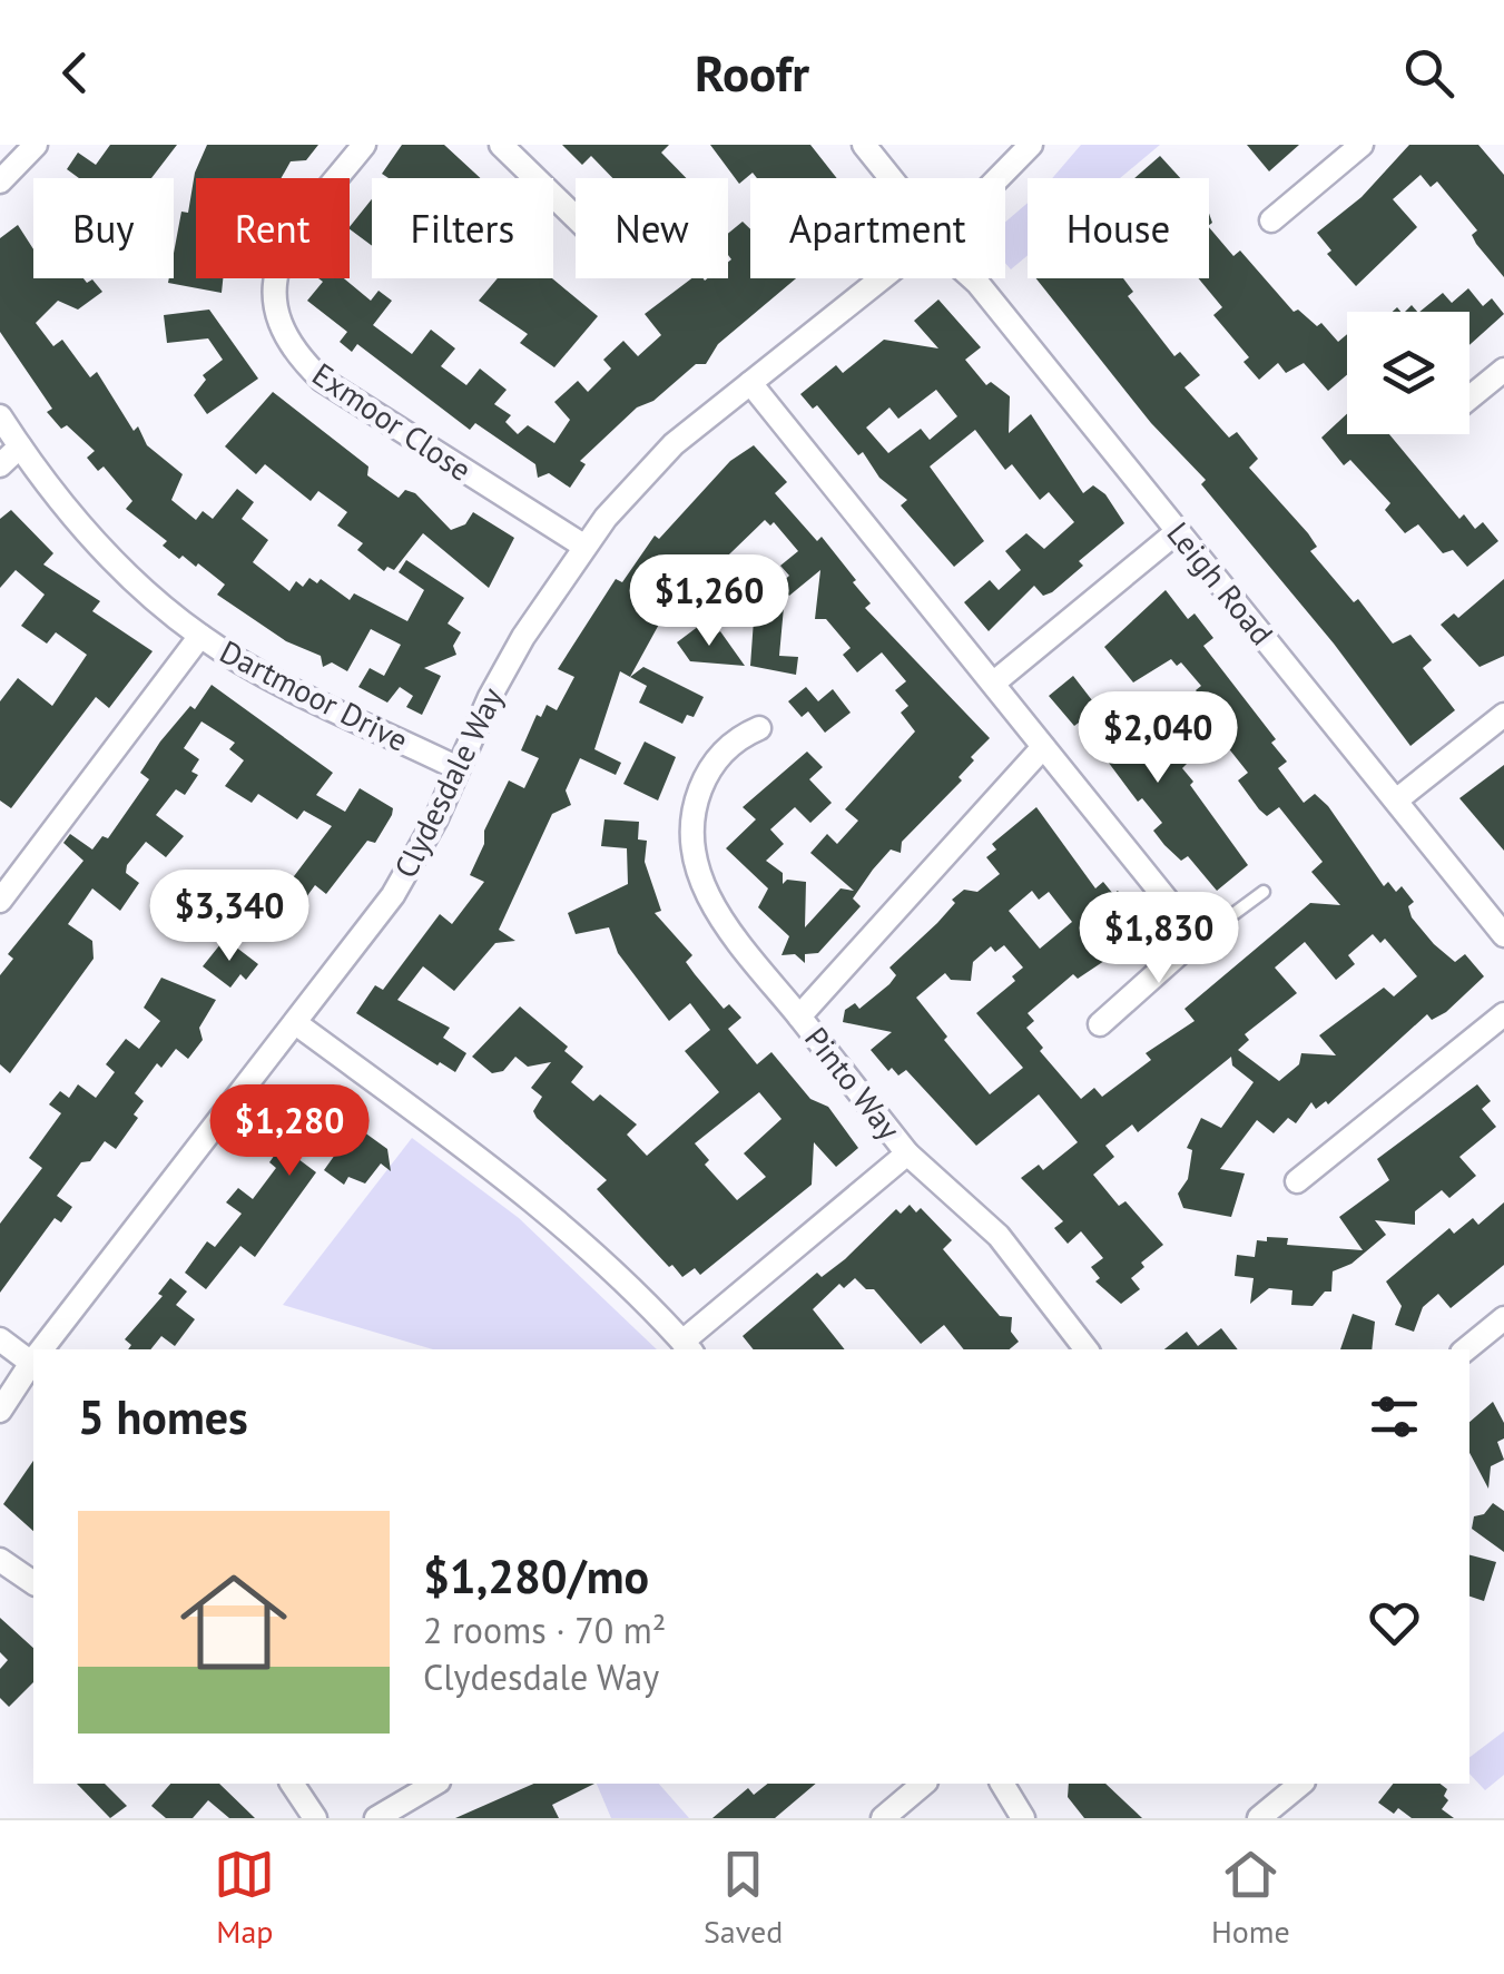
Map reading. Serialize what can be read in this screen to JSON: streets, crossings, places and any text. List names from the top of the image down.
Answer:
{
  "streets": {
    "street": [
      "Exmoor Close",
      "Leigh Road",
      "Dartmoor Drive",
      "Clydesdale Way",
      "Pinto Way"
    ]
  },
  "crossings": [
    ["Exmoor Close", "Clydesdale Way"],
    ["Dartmoor Drive", "Clydesdale Way"]
  ],
  "page": {
    "header": "Roofr",
    "chip": [
      "Buy",
      "Rent",
      "Filters",
      "New",
      "Apartment",
      "House"
    ],
    "price": [
      "$1,260",
      "$2,040",
      "$3,340",
      "$1,830",
      "$1,280"
    ],
    "heading": "5 homes",
    "list": [
      {
        "name": "$1,280/mo",
        "note": "2 rooms · 70 m² · Clydesdale Way"
      }
    ],
    "tabs": ["Map", "Saved", "Home"]
  }
}
